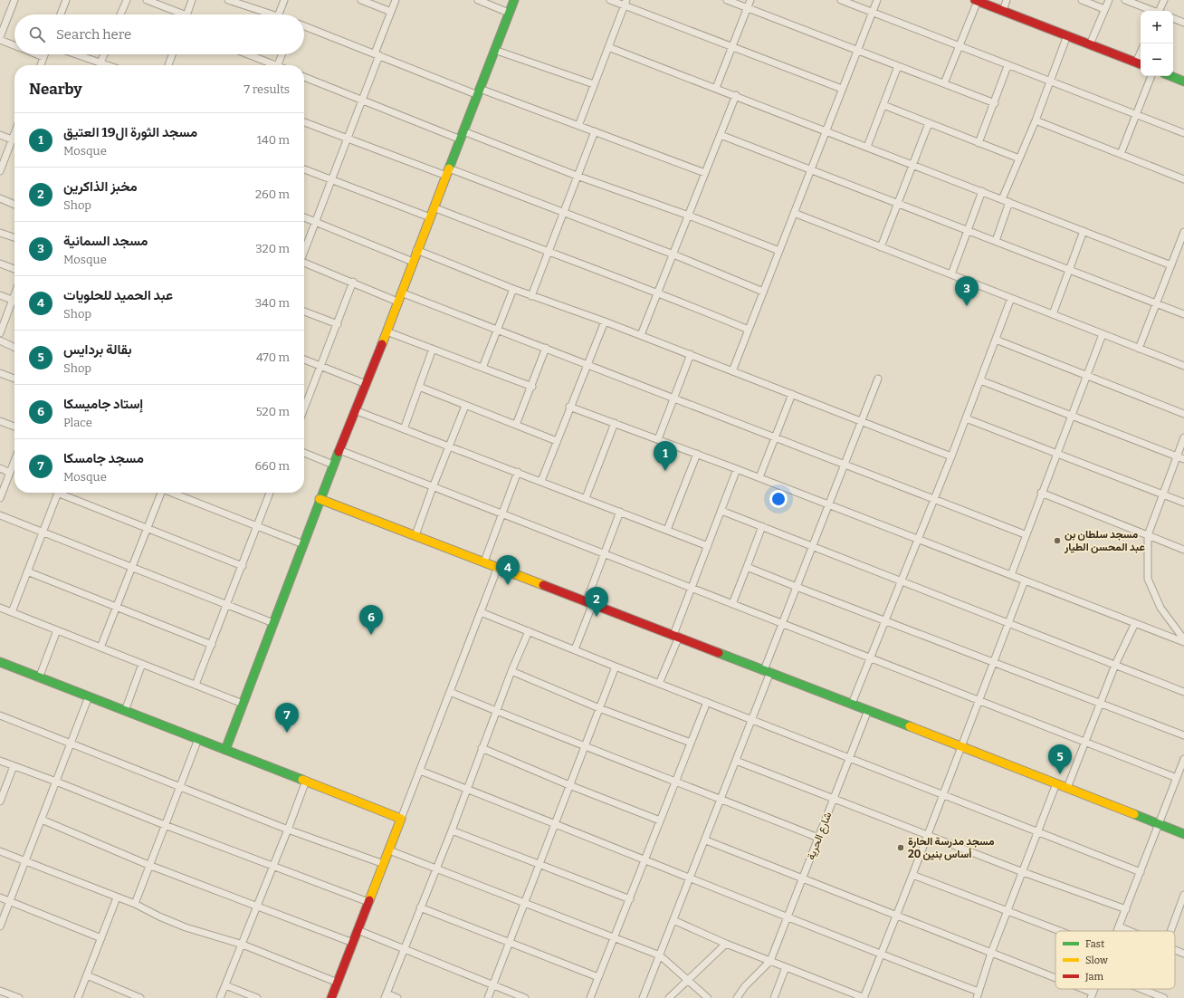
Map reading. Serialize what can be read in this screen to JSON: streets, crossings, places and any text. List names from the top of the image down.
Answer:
{
  "streets": {
    "street": ["شارع الحرية"]
  },
  "places": ["مسجد سلطان بن عبد المحسن الطيار", "مسجد مدرسة الحارة 20 أساس بنين"],
  "legend": ["Fast", "Slow", "Jam"],
  "page": {
    "map_buttons": ["+", "−"],
    "search": "Search here",
    "heading": ["Nearby", "7 results"],
    "list": [
      {
        "mark": "1",
        "name": "مسجد الثورة ال19 العتيق",
        "note": "Mosque",
        "value": "140 m"
      },
      {
        "mark": "2",
        "name": "مخبز الذاكرين",
        "note": "Shop",
        "value": "260 m"
      },
      {
        "mark": "3",
        "name": "مسجد السمانية",
        "note": "Mosque",
        "value": "320 m"
      },
      {
        "mark": "4",
        "name": "عبد الحميد للحلويات",
        "note": "Shop",
        "value": "340 m"
      },
      {
        "mark": "5",
        "name": "بقالة بردايس",
        "note": "Shop",
        "value": "470 m"
      },
      {
        "mark": "6",
        "name": "إستاد جاميسكا",
        "note": "Place",
        "value": "520 m"
      },
      {
        "mark": "7",
        "name": "مسجد جامسكا",
        "note": "Mosque",
        "value": "660 m"
      }
    ],
    "pins": [
      "3",
      "1",
      "4",
      "2",
      "6",
      "7",
      "5"
    ]
  }
}
